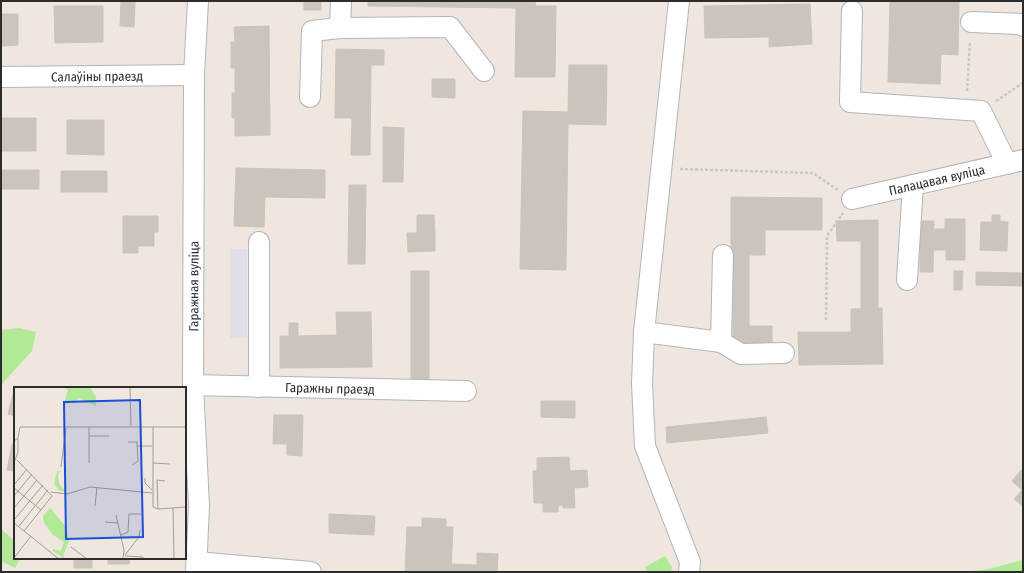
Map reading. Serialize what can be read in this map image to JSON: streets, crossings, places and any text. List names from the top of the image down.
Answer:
{
  "streets": {
    "street": [
      "Салаўіны праезд",
      "Палацавая вуліца",
      "Гаражная вуліца",
      "Гаражны праезд"
    ]
  },
  "crossings": [
    ["Салаўіны праезд", "Гаражная вуліца"],
    ["Гаражная вуліца", "Гаражны праезд"]
  ]
}
